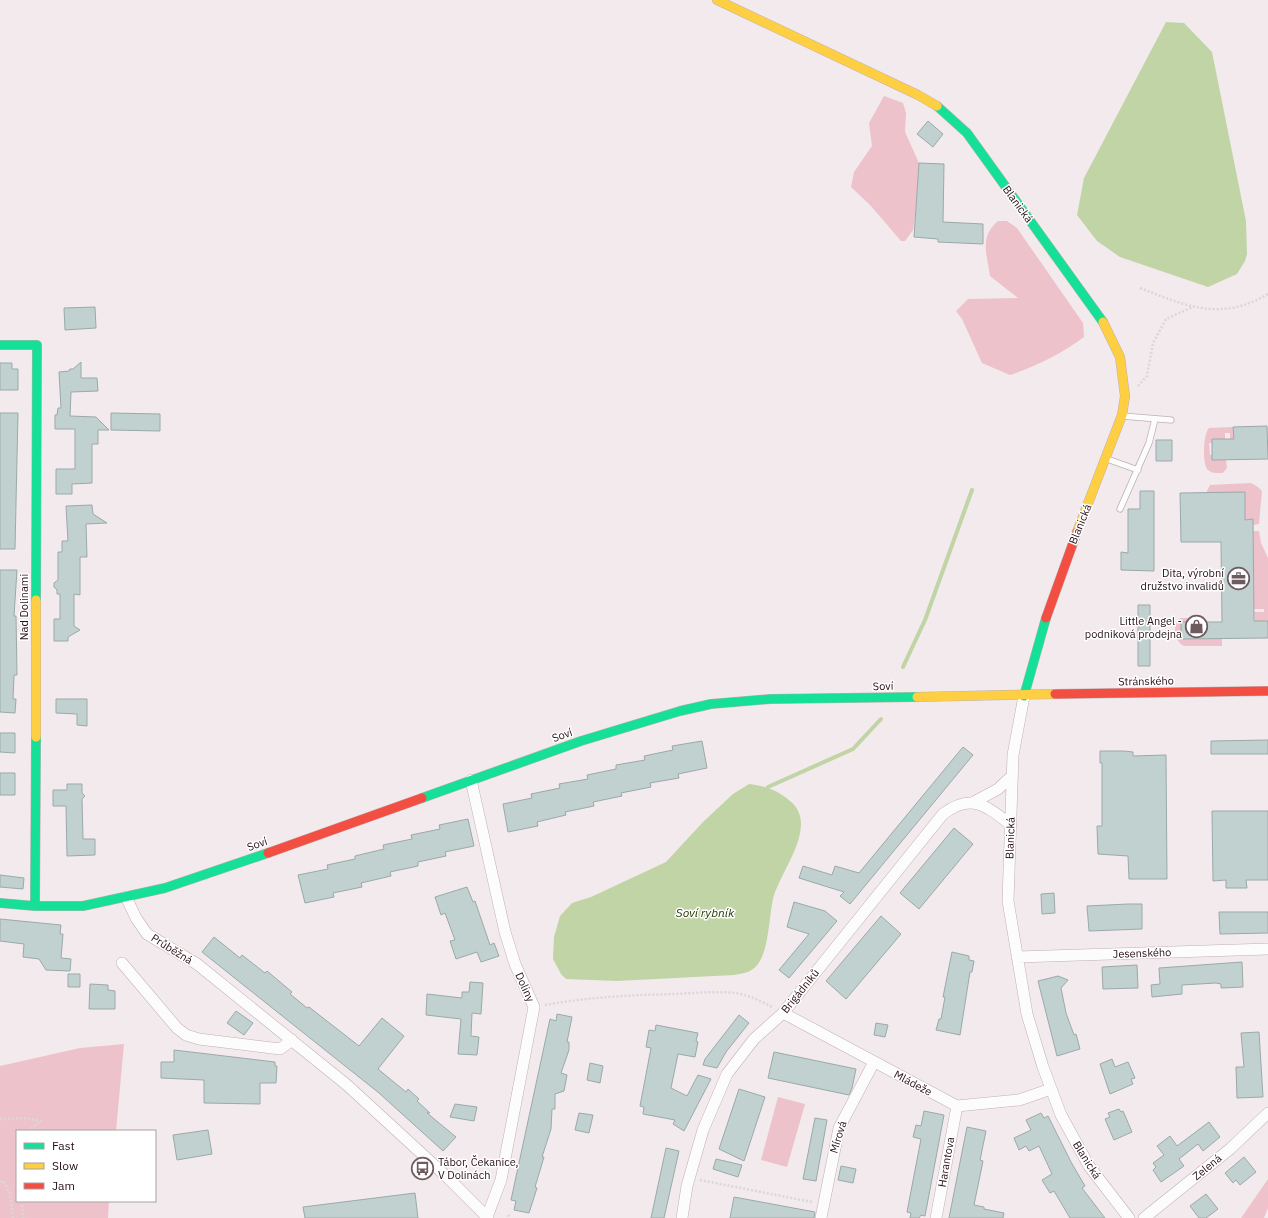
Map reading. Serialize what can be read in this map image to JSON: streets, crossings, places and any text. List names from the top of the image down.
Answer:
{
  "streets": {
    "street": [
      "Blanická",
      "Nad Dolinami",
      "Stránského",
      "Soví",
      "Průběžná",
      "Jesenského",
      "Doliny",
      "Brigádníků",
      "Mládeže",
      "Mírová",
      "Harantova",
      "Zelená"
    ]
  },
  "crossings": [
    ["Blanická", "Stránského"],
    ["Blanická", "Soví"],
    ["Blanická", "Jesenského"],
    ["Blanická", "Brigádníků"],
    ["Stránského", "Soví"],
    ["Soví", "Průběžná"],
    ["Soví", "Doliny"],
    ["Průběžná", "Doliny"],
    ["Brigádníků", "Mládeže"],
    ["Mládeže", "Mírová"],
    ["Mládeže", "Harantova"]
  ],
  "water": ["Soví rybník"],
  "places": {
    "office": ["Dita, výrobní družstvo invalidů"],
    "shop": ["Little Angel - podniková prodejna"],
    "bus stop": ["Tábor, Čekanice, V Dolinách"]
  },
  "legend": ["Fast", "Slow", "Jam"]
}
